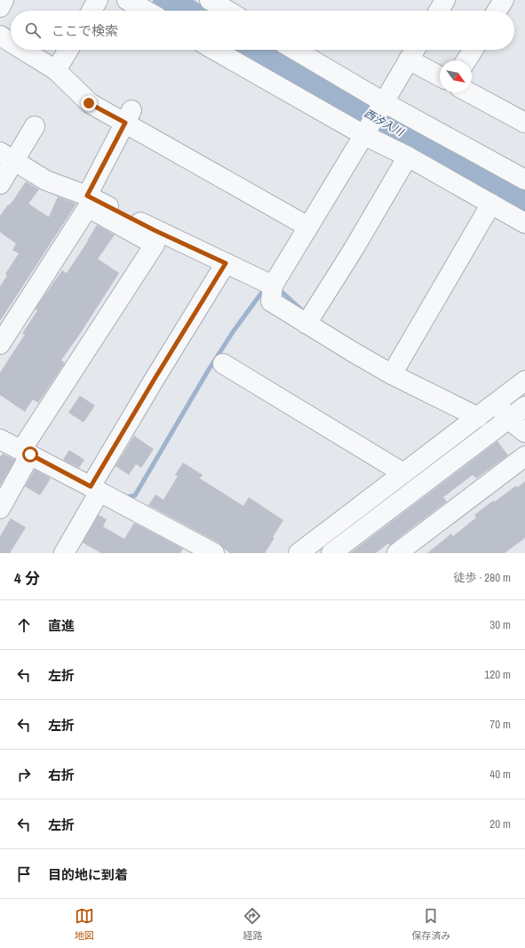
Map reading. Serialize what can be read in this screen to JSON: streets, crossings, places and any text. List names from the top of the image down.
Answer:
{
  "water": ["西汐入川"],
  "north": "bottom right",
  "page": {
    "search": "ここで検索",
    "heading": ["4 分", "徒歩 · 280 m"],
    "list": [
      ["直進", "30 m"],
      ["左折", "120 m"],
      ["左折", "70 m"],
      ["右折", "40 m"],
      ["左折", "20 m"],
      "目的地に到着"
    ],
    "nav": ["地図", "経路", "保存済み"]
  }
}
